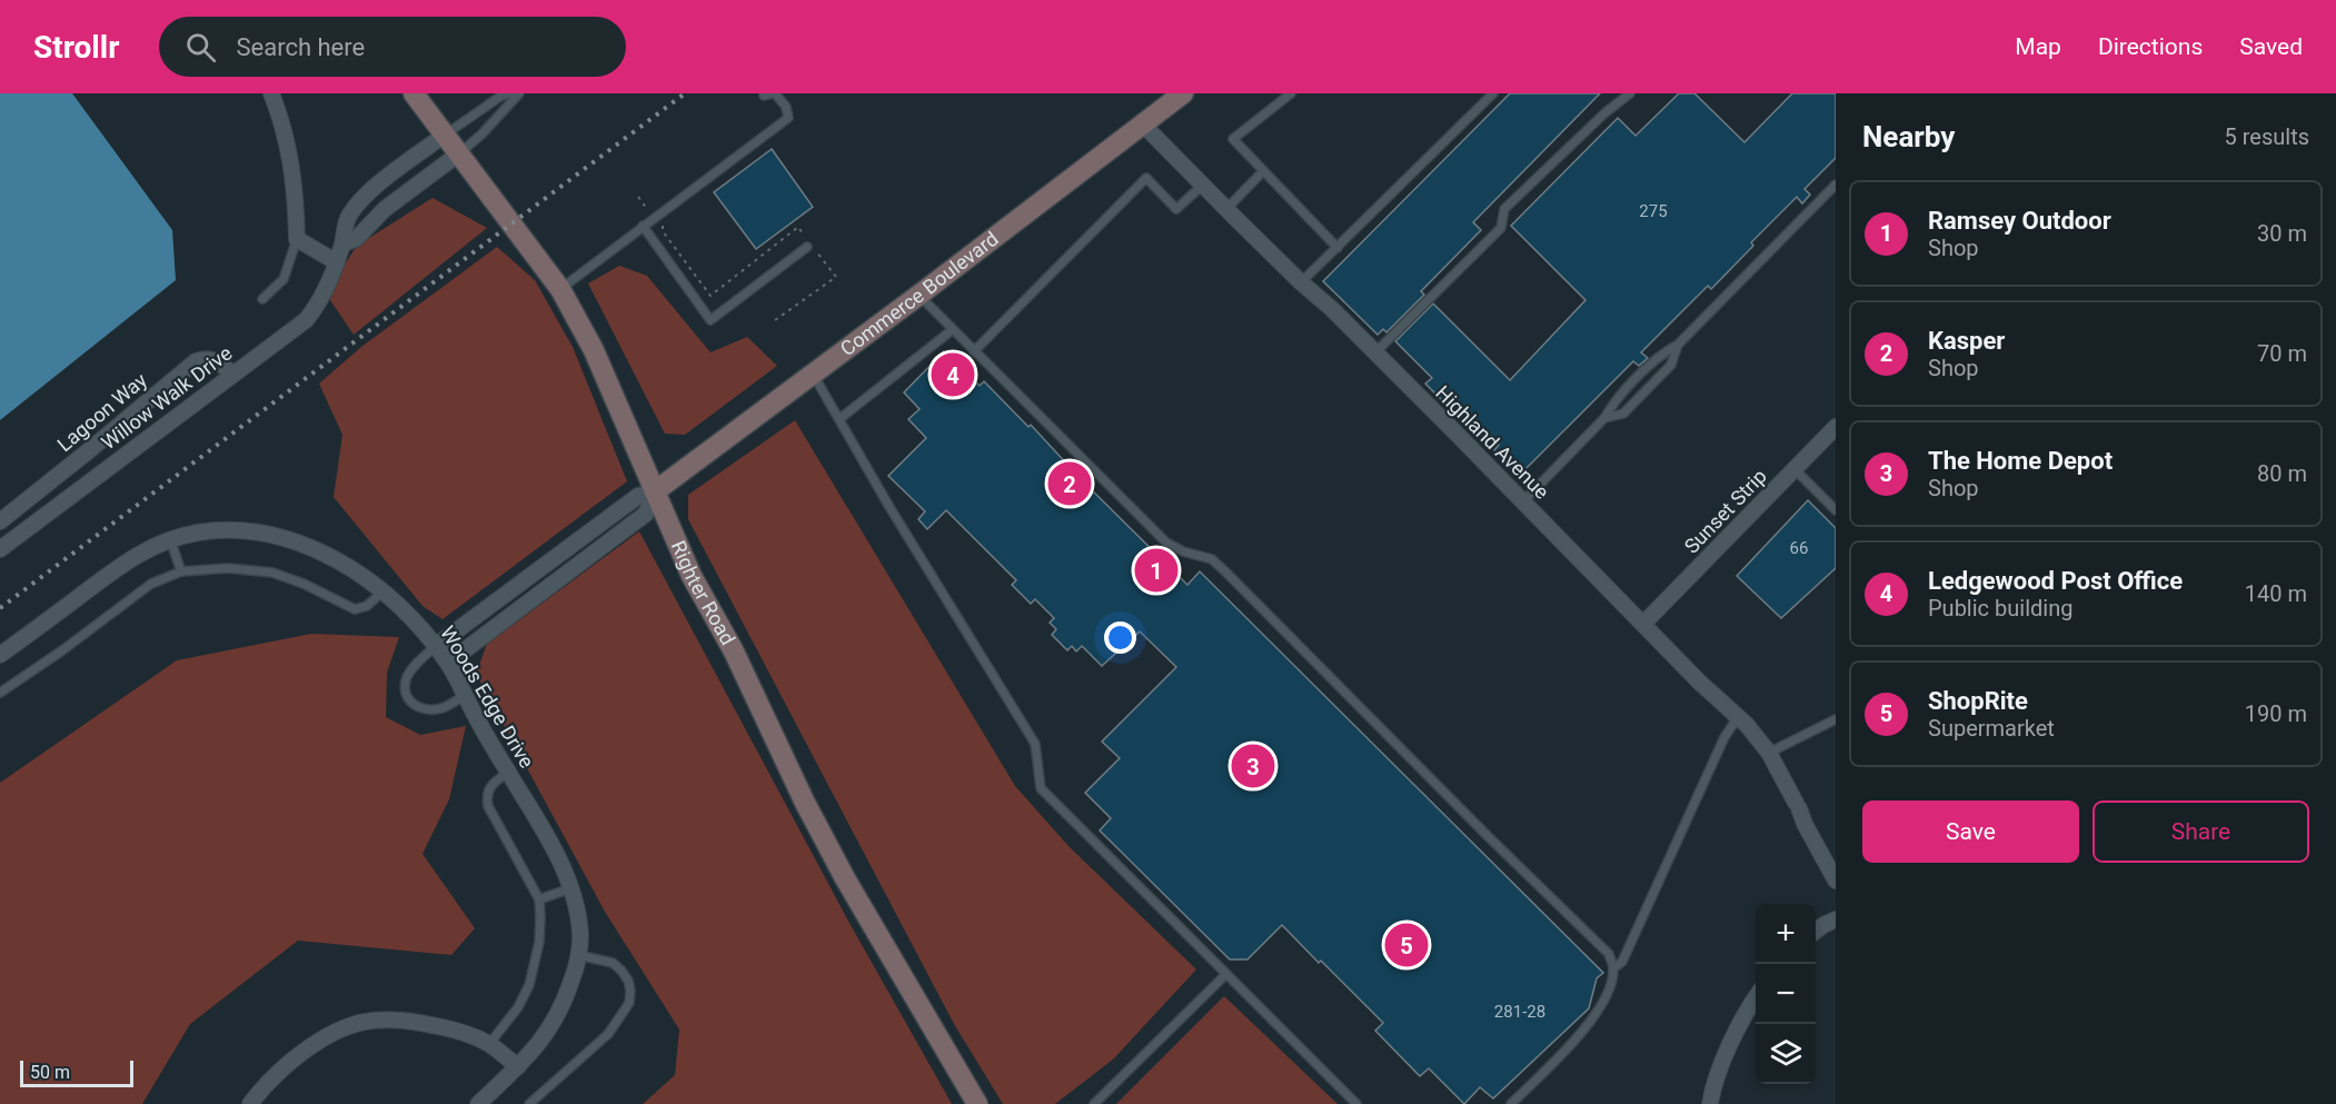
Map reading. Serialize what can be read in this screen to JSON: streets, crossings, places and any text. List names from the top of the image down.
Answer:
{
  "streets": {
    "street": [
      "Commerce Boulevard",
      "Willow Walk Drive",
      "Lagoon Way",
      "Highland Avenue",
      "Sunset Strip",
      "Righter Road",
      "Woods Edge Drive"
    ]
  },
  "crossings": [
    ["Commerce Boulevard", "Highland Avenue"],
    ["Commerce Boulevard", "Righter Road"],
    ["Commerce Boulevard", "Woods Edge Drive"],
    ["Willow Walk Drive", "Lagoon Way"],
    ["Willow Walk Drive", "Righter Road"],
    ["Highland Avenue", "Sunset Strip"]
  ],
  "house_numbers": ["275", "66", "281-28"],
  "scale_bar": "50 m",
  "page": {
    "header": "Strollr",
    "search": "Search here",
    "nav": ["Map", "Directions", "Saved"],
    "heading": ["Nearby", "5 results"],
    "list": [
      {
        "mark": "1",
        "name": "Ramsey Outdoor",
        "note": "Shop",
        "value": "30 m"
      },
      {
        "mark": "2",
        "name": "Kasper",
        "note": "Shop",
        "value": "70 m"
      },
      {
        "mark": "3",
        "name": "The Home Depot",
        "note": "Shop",
        "value": "80 m"
      },
      {
        "mark": "4",
        "name": "Ledgewood Post Office",
        "note": "Public building",
        "value": "140 m"
      },
      {
        "mark": "5",
        "name": "ShopRite",
        "note": "Supermarket",
        "value": "190 m"
      }
    ],
    "pins": [
      "4",
      "2",
      "1",
      "3",
      "5"
    ],
    "buttons": ["Save", "Share"],
    "map_buttons": ["+", "−"],
    "scale": "50 m"
  }
}
